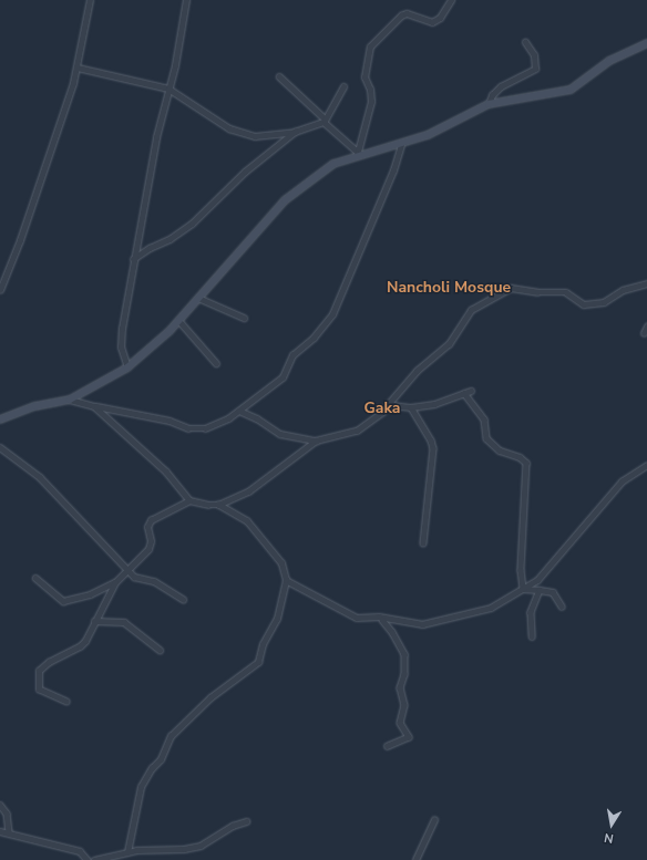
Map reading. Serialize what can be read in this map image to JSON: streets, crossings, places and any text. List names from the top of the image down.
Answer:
{
  "districts": ["Nancholi Mosque", "Gaka"],
  "north": "bottom"
}
